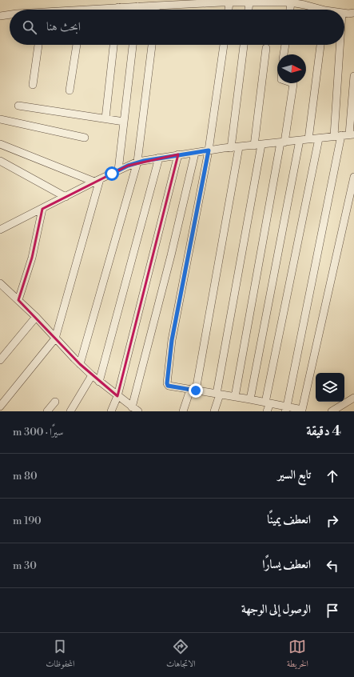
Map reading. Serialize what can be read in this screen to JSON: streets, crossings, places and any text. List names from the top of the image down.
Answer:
{
  "north": "right",
  "page": {
    "search": "ابحث هنا",
    "heading": ["4 دقيقة", "سيرًا · 300 m"],
    "list": [
      ["تابع السير", "80 m"],
      ["انعطف يمينًا", "190 m"],
      ["انعطف يسارًا", "30 m"],
      "الوصول إلى الوجهة"
    ],
    "nav": ["الخريطة", "الاتجاهات", "المحفوظات"]
  }
}
